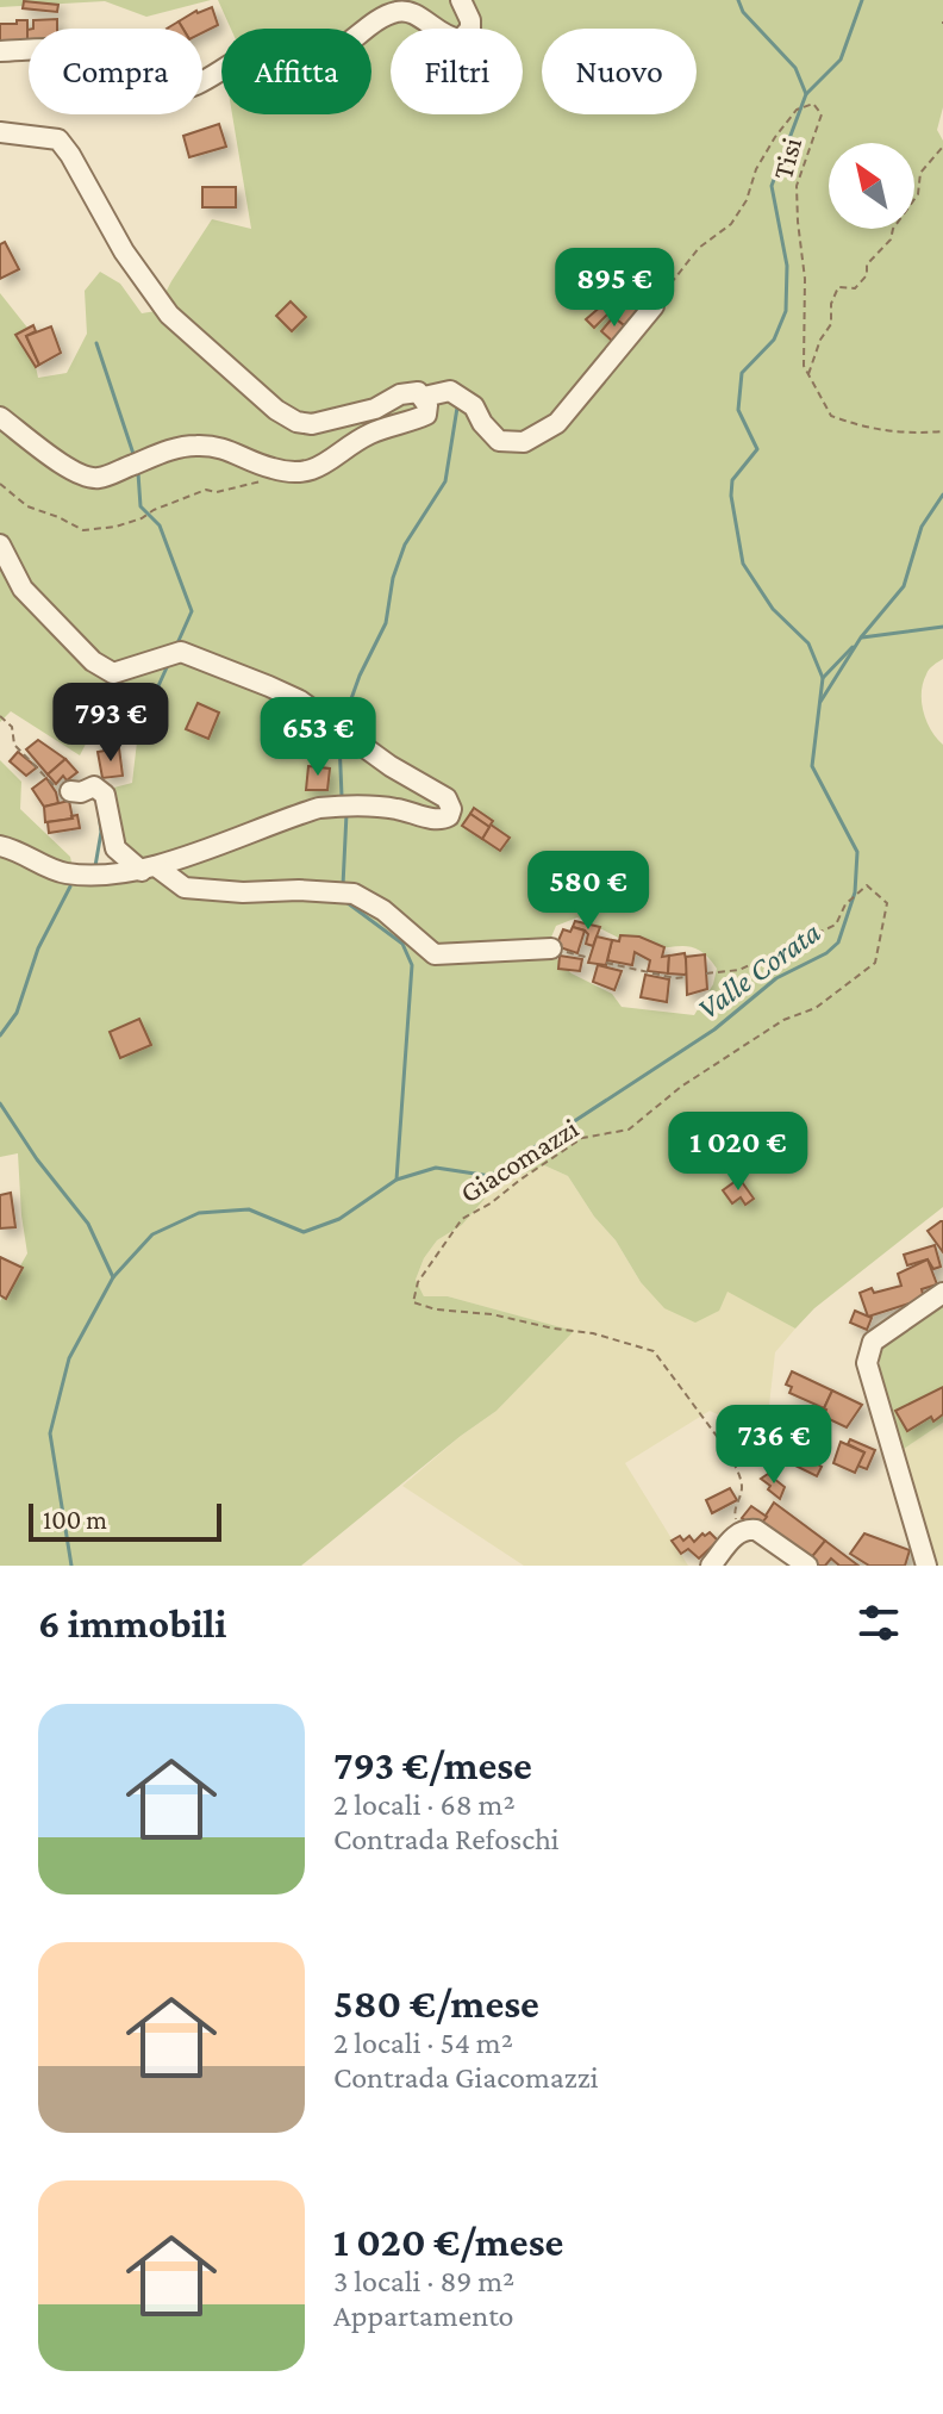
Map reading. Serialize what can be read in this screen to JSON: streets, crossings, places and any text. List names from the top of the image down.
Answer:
{
  "streets": {
    "path": ["Tisi", "Giacomazzi"]
  },
  "water": ["Valle Corata"],
  "scale_bar": "100 m",
  "north": "top left",
  "page": {
    "chip": [
      "Compra",
      "Affitta",
      "Filtri",
      "Nuovo"
    ],
    "price": [
      "895 €",
      "793 €",
      "653 €",
      "580 €",
      "1 020 €",
      "736 €"
    ],
    "scale": "100 m",
    "heading": "6 immobili",
    "list": [
      {
        "name": "793 €/mese",
        "note": "2 locali · 68 m² · Contrada Refoschi"
      },
      {
        "name": "580 €/mese",
        "note": "2 locali · 54 m² · Contrada Giacomazzi"
      },
      {
        "name": "1 020 €/mese",
        "note": "3 locali · 89 m² · Appartamento"
      }
    ]
  }
}
